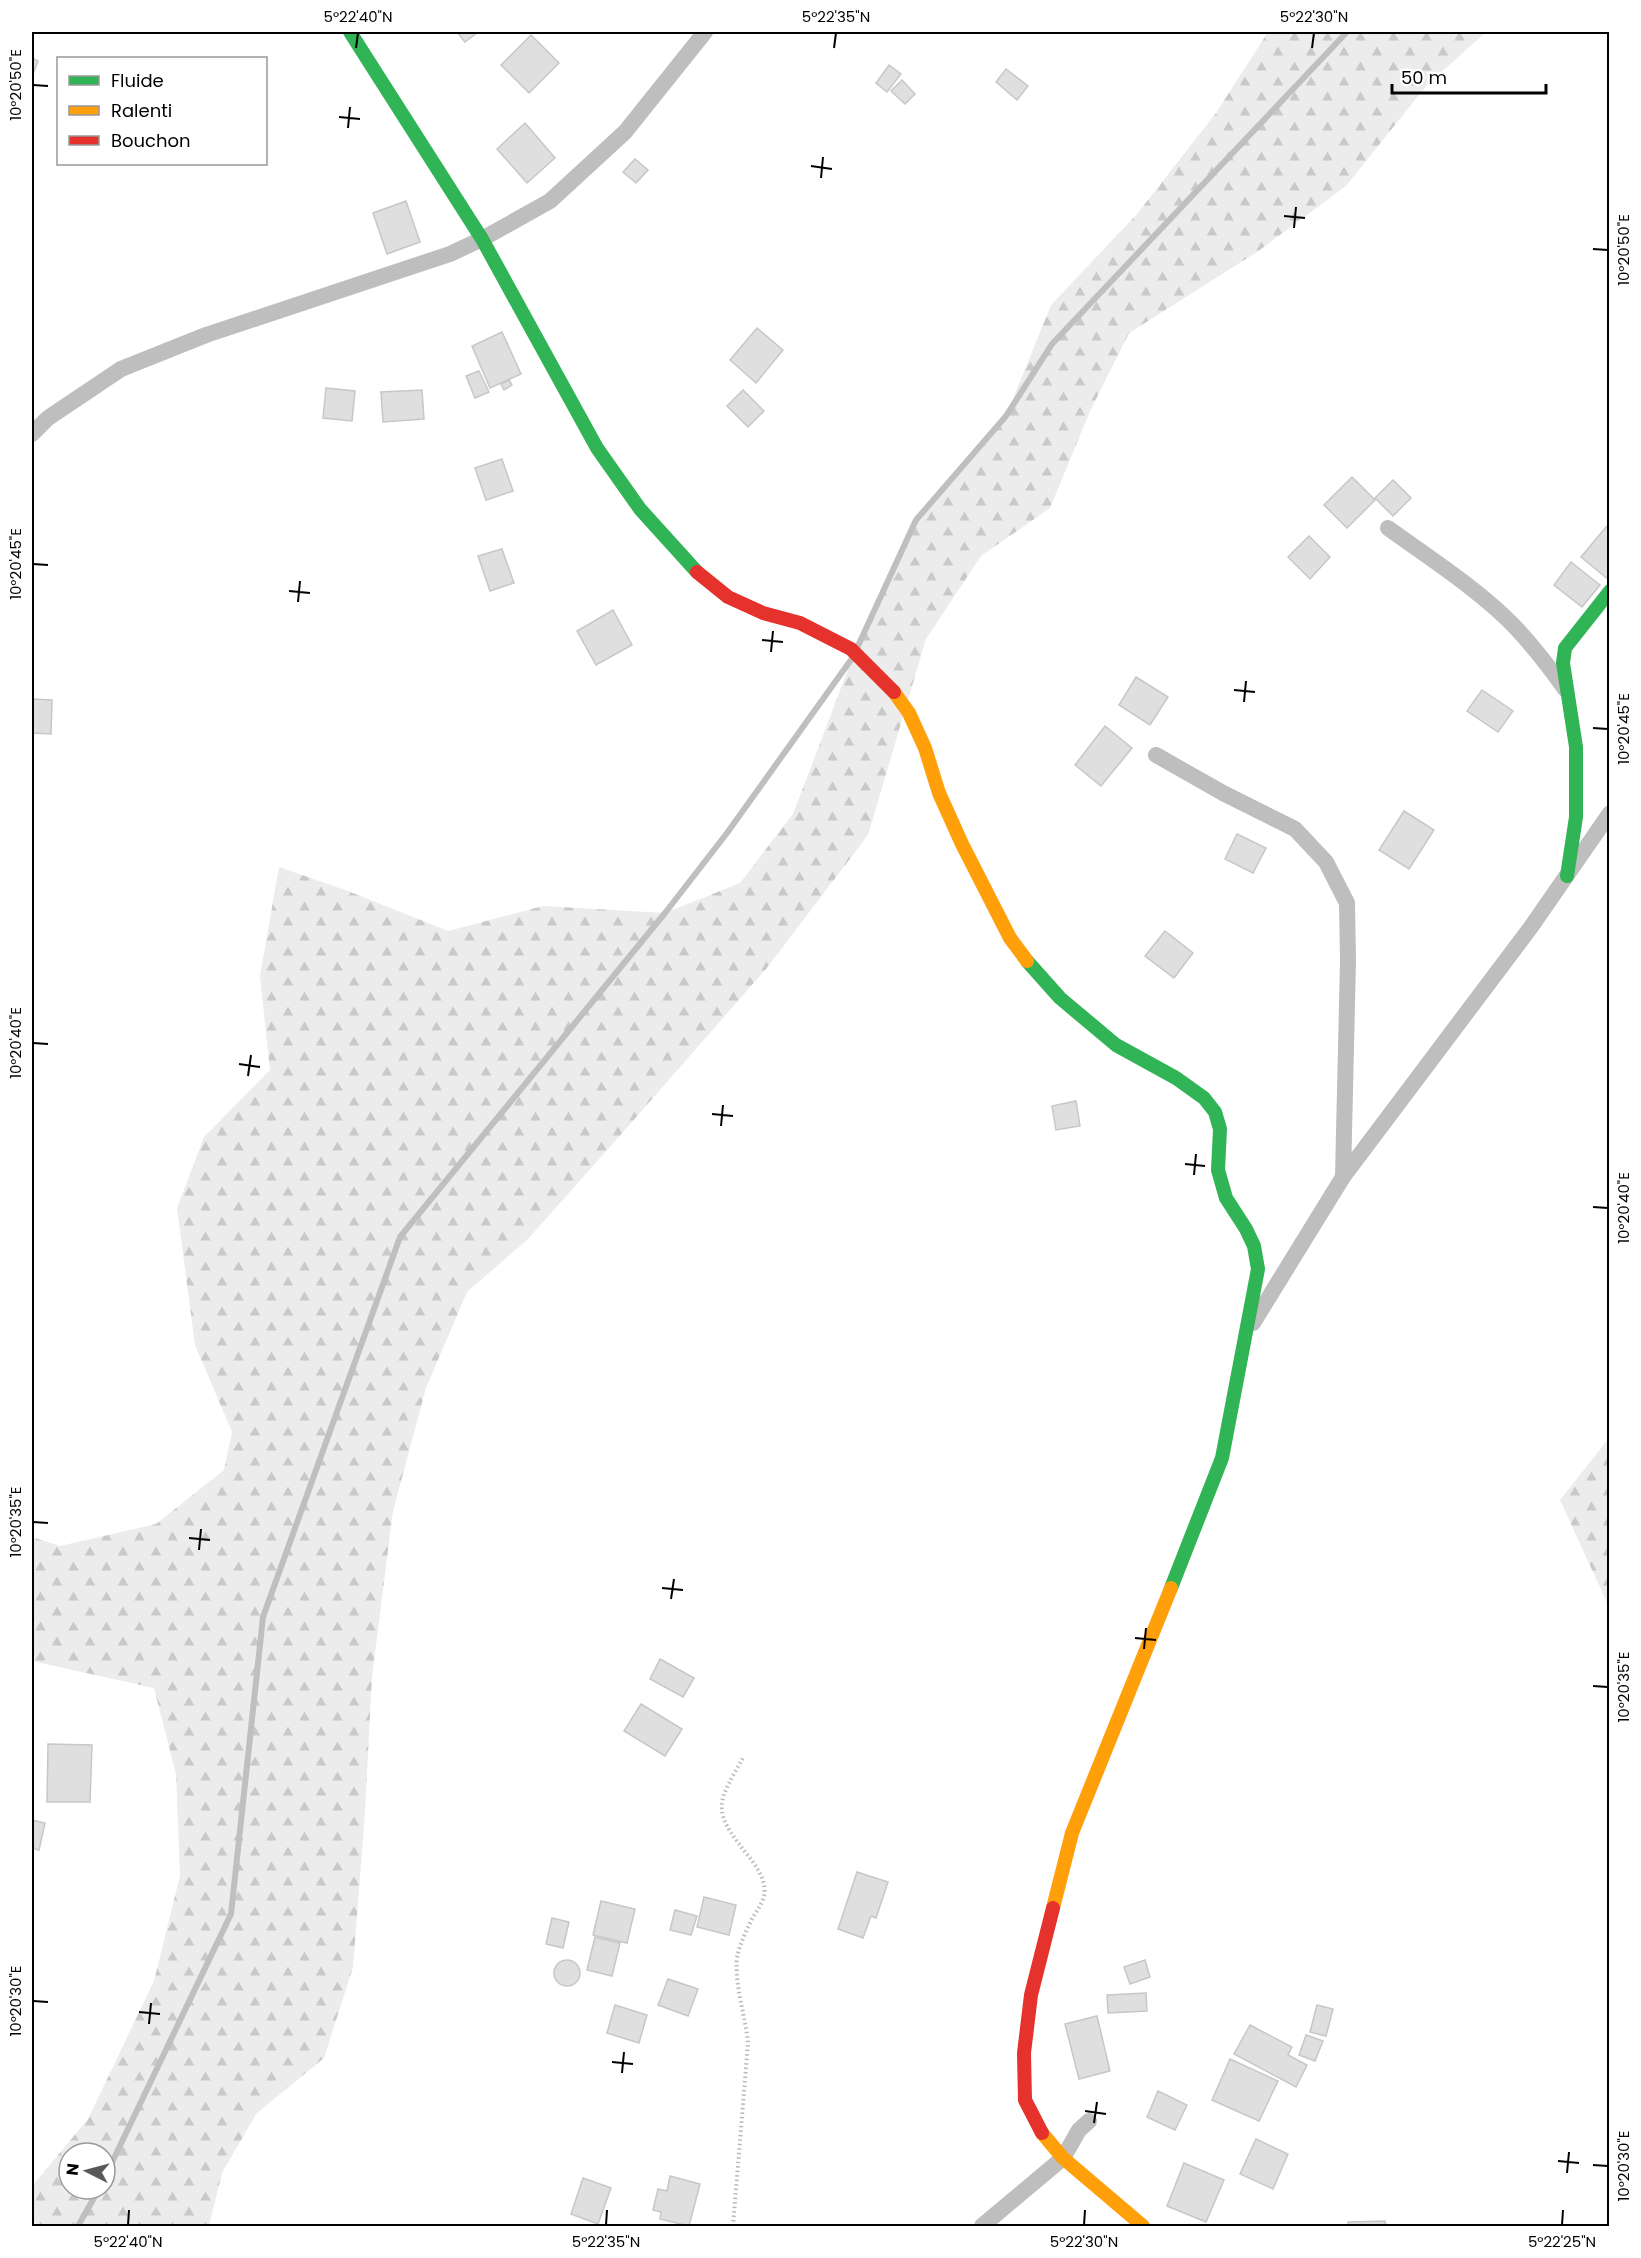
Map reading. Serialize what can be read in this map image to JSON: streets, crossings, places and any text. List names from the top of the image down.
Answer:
{
  "legend": ["Fluide", "Ralenti", "Bouchon"],
  "scale_bar": "50 m",
  "north": "left",
  "coordinates": [
    "5°22'40\"N",
    "5°22'35\"N",
    "5°22'30\"N",
    "10°20'50\"E",
    "10°20'45\"E",
    "10°20'40\"E",
    "10°20'35\"E",
    "10°20'30\"E",
    "5°22'25\"N"
  ]
}
